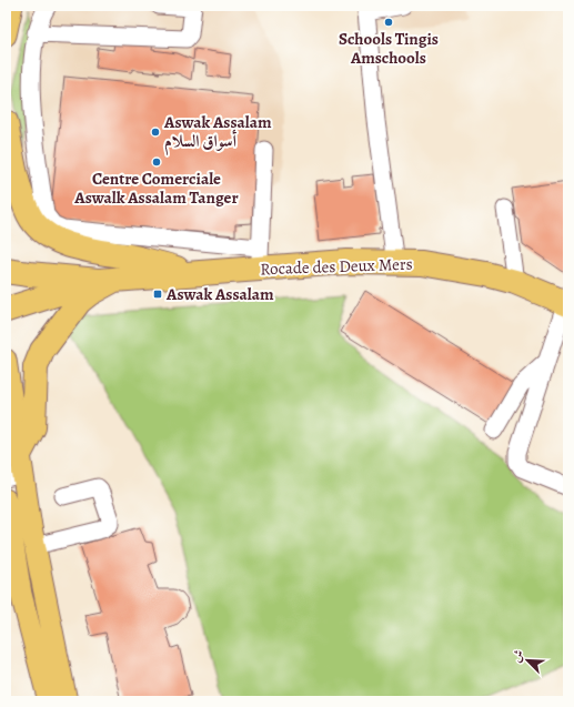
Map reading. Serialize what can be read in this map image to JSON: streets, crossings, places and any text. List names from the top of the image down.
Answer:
{
  "streets": {
    "highway": ["Rocade des Deux Mers"]
  },
  "places": {
    "other": ["Schools Tingis Amschools", "Aswak Assalam أسواق السلام", "Centre Comerciale Aswalk Assalam Tanger"],
    "transit": ["Aswak Assalam"]
  },
  "north": "top left"
}
